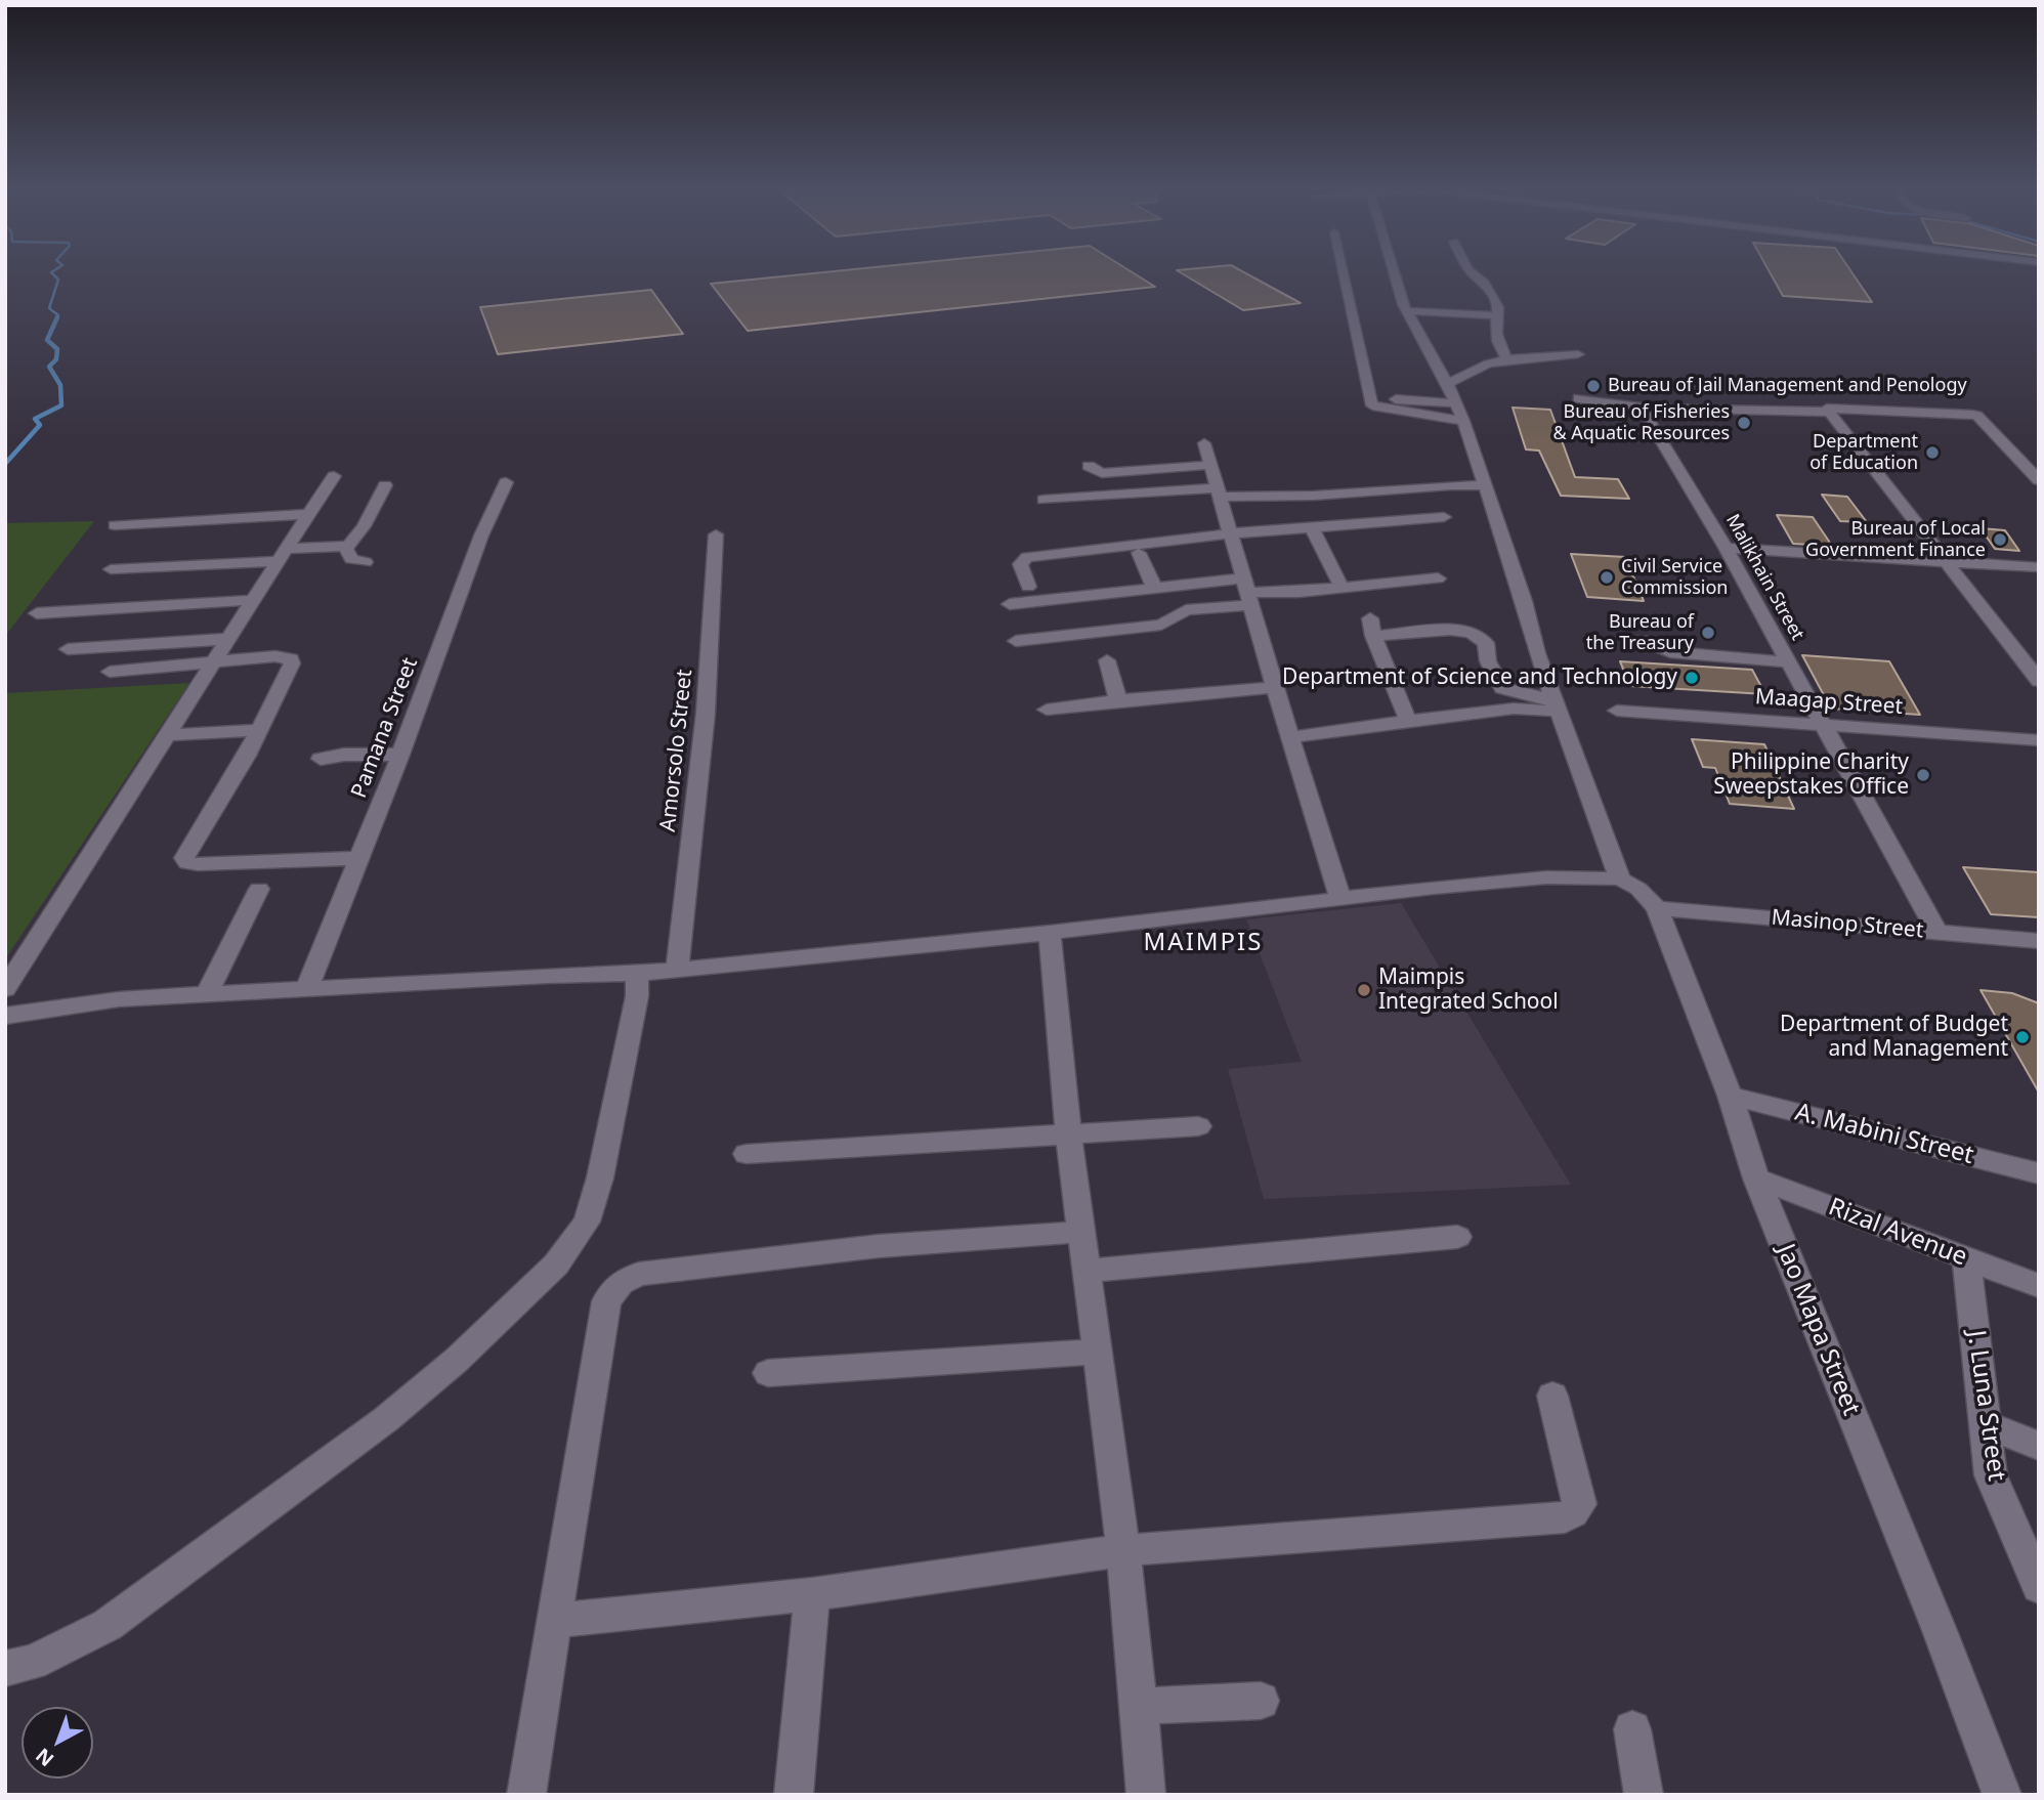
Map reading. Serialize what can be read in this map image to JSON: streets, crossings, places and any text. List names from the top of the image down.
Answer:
{
  "streets": {
    "street": [
      "Malikhain Street",
      "Maagap Street",
      "Pamana Street",
      "Amorsolo Street",
      "Masinop Street",
      "A. Mabini Street",
      "Rizal Avenue",
      "Jao Mapa Street",
      "J. Luna Street"
    ]
  },
  "crossings": [
    ["Malikhain Street", "Maagap Street"],
    ["Malikhain Street", "Masinop Street"],
    ["Masinop Street", "Jao Mapa Street"],
    ["A. Mabini Street", "Jao Mapa Street"],
    ["Rizal Avenue", "Jao Mapa Street"],
    ["Rizal Avenue", "J. Luna Street"]
  ],
  "districts": ["MAIMPIS"],
  "places": [
    "Bureau of Jail Management and Penology",
    "Bureau of Fisheries & Aquatic Resources",
    "Department of Education",
    "Bureau of Local Government Finance",
    "Civil Service Commission",
    "Bureau of the Treasury",
    "Department of Science and Technology",
    "Philippine Charity Sweepstakes Office",
    "Maimpis Integrated School",
    "Department of Budget and Management"
  ],
  "north": "bottom left"
}
